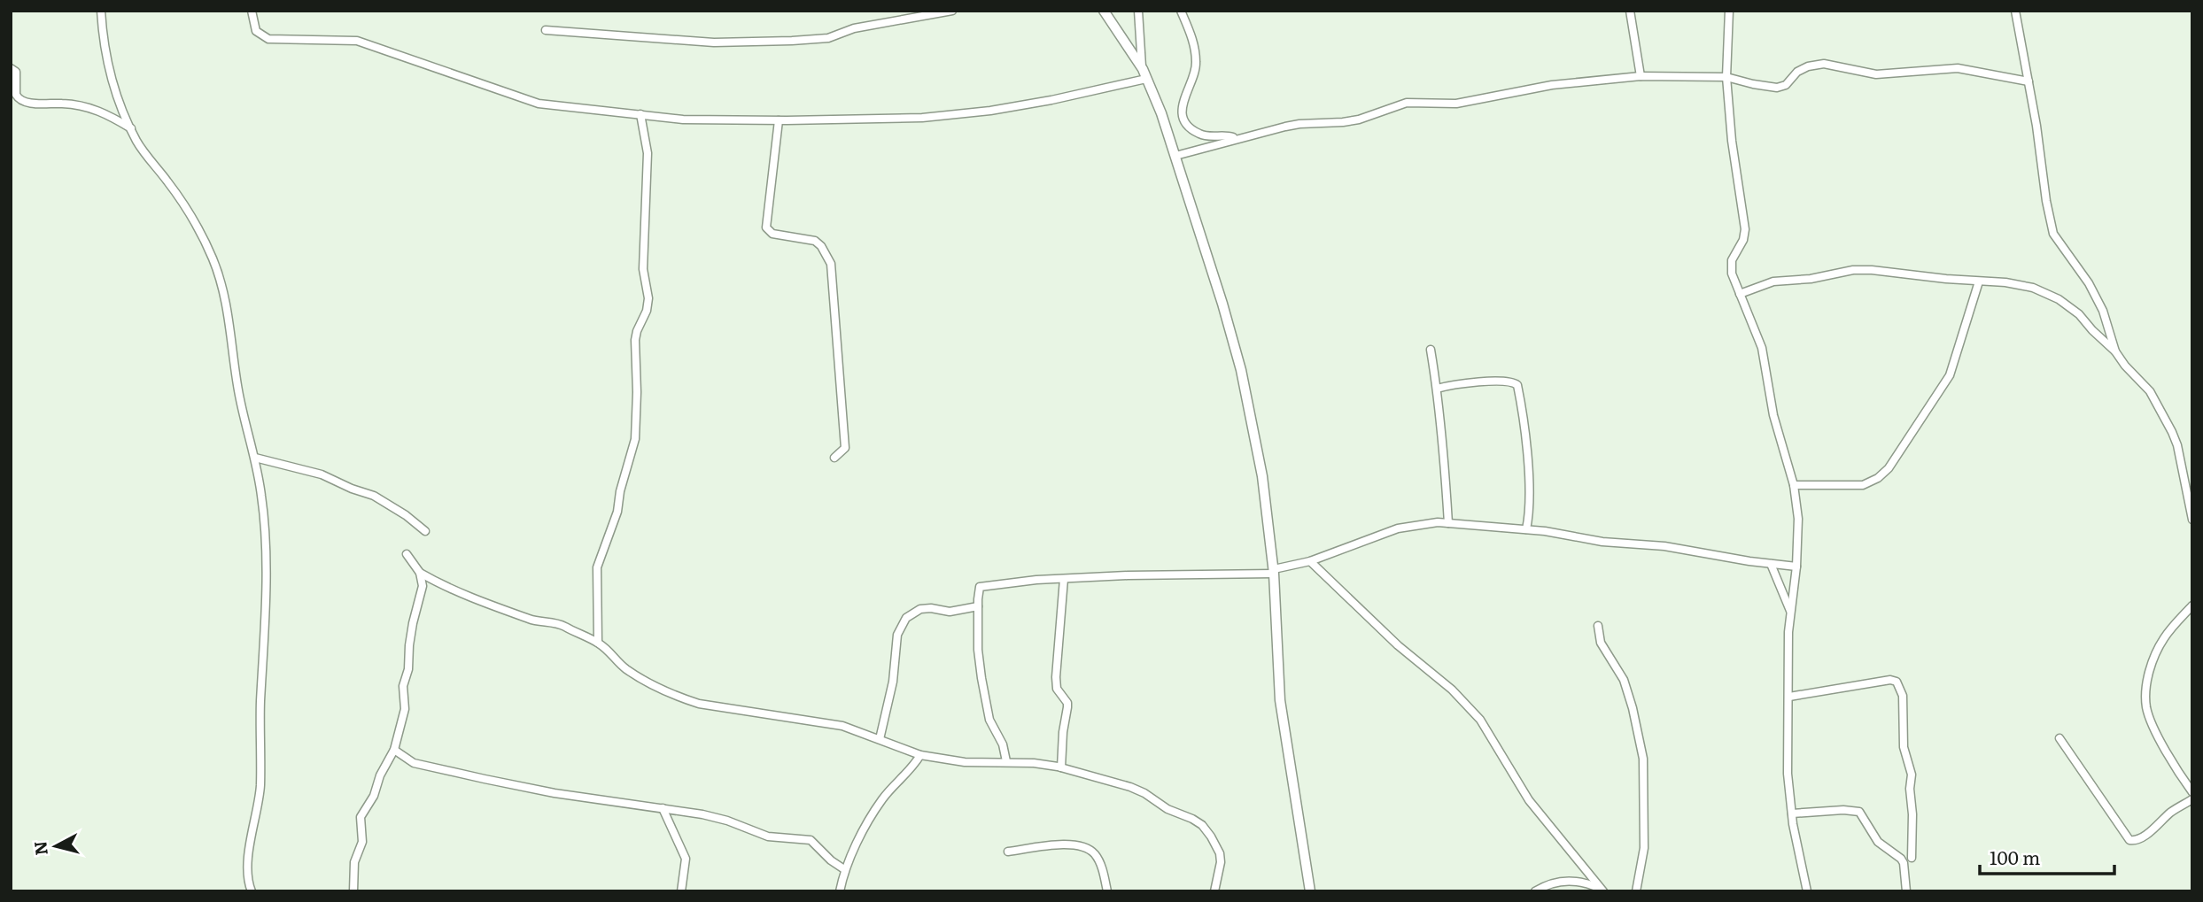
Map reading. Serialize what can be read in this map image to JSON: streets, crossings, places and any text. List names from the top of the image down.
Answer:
{
  "scale_bar": "100 m",
  "north": "left"
}
